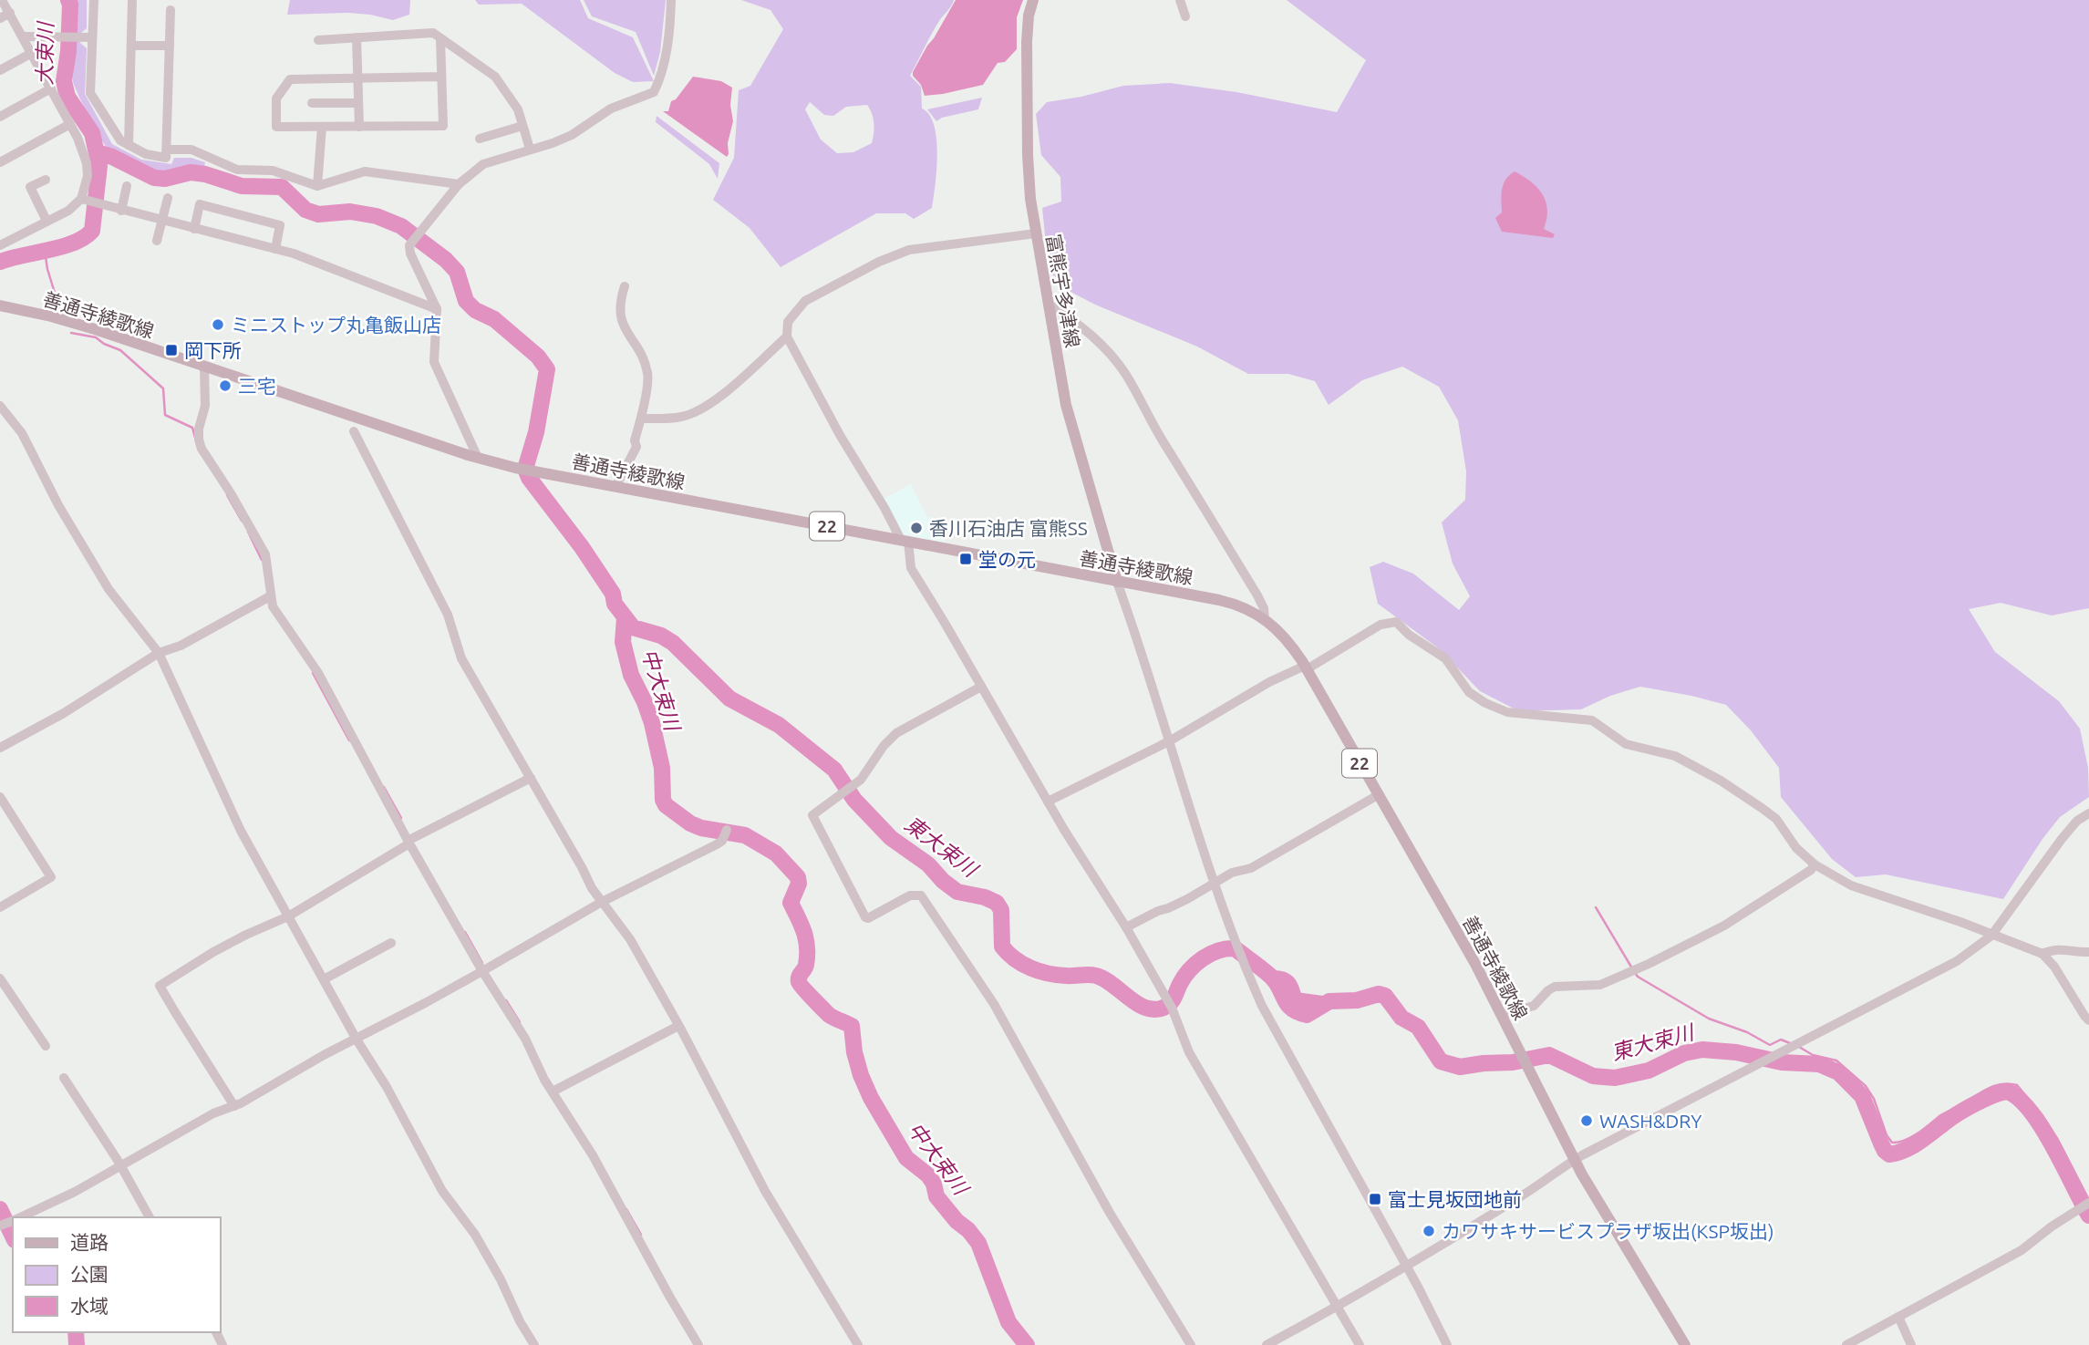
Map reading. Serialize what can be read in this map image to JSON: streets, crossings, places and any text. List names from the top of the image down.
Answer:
{
  "streets": {
    "main road": ["富熊宇多津線", "善通寺綾歌線", "22"]
  },
  "crossings": [
    ["富熊宇多津線", "善通寺綾歌線"]
  ],
  "water": ["大束川", "中大束川", "東大束川"],
  "places": {
    "other": [
      "ミニストップ丸亀飯山店",
      "三宅",
      "香川石油店 富熊SS",
      "WASH&DRY",
      "カワサキサービスプラザ坂出(KSP坂出)"
    ],
    "transit": ["岡下所", "堂の元", "富士見坂団地前"]
  },
  "legend": ["道路", "公園", "水域"]
}
